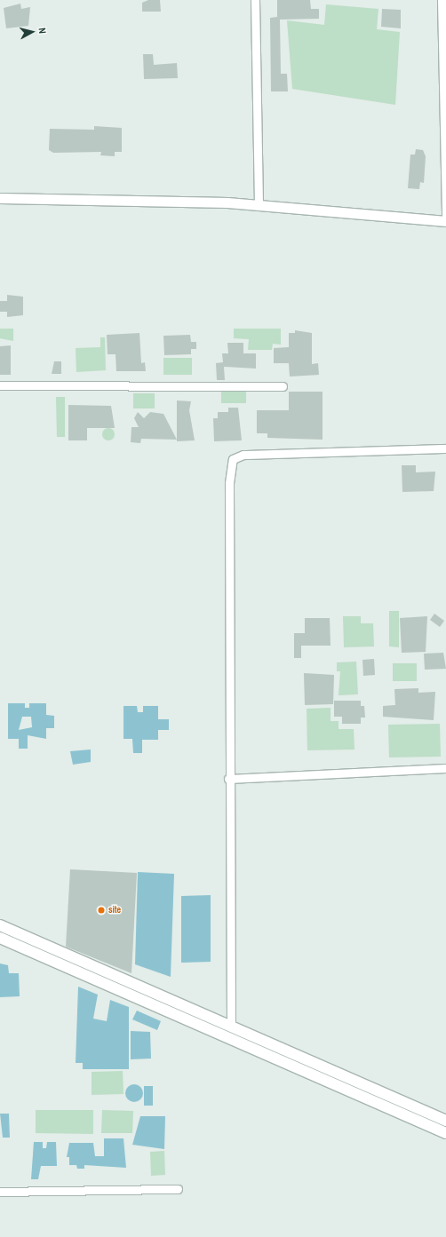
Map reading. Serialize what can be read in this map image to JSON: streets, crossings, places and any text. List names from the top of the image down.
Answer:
{
  "places": ["site"],
  "north": "right"
}
